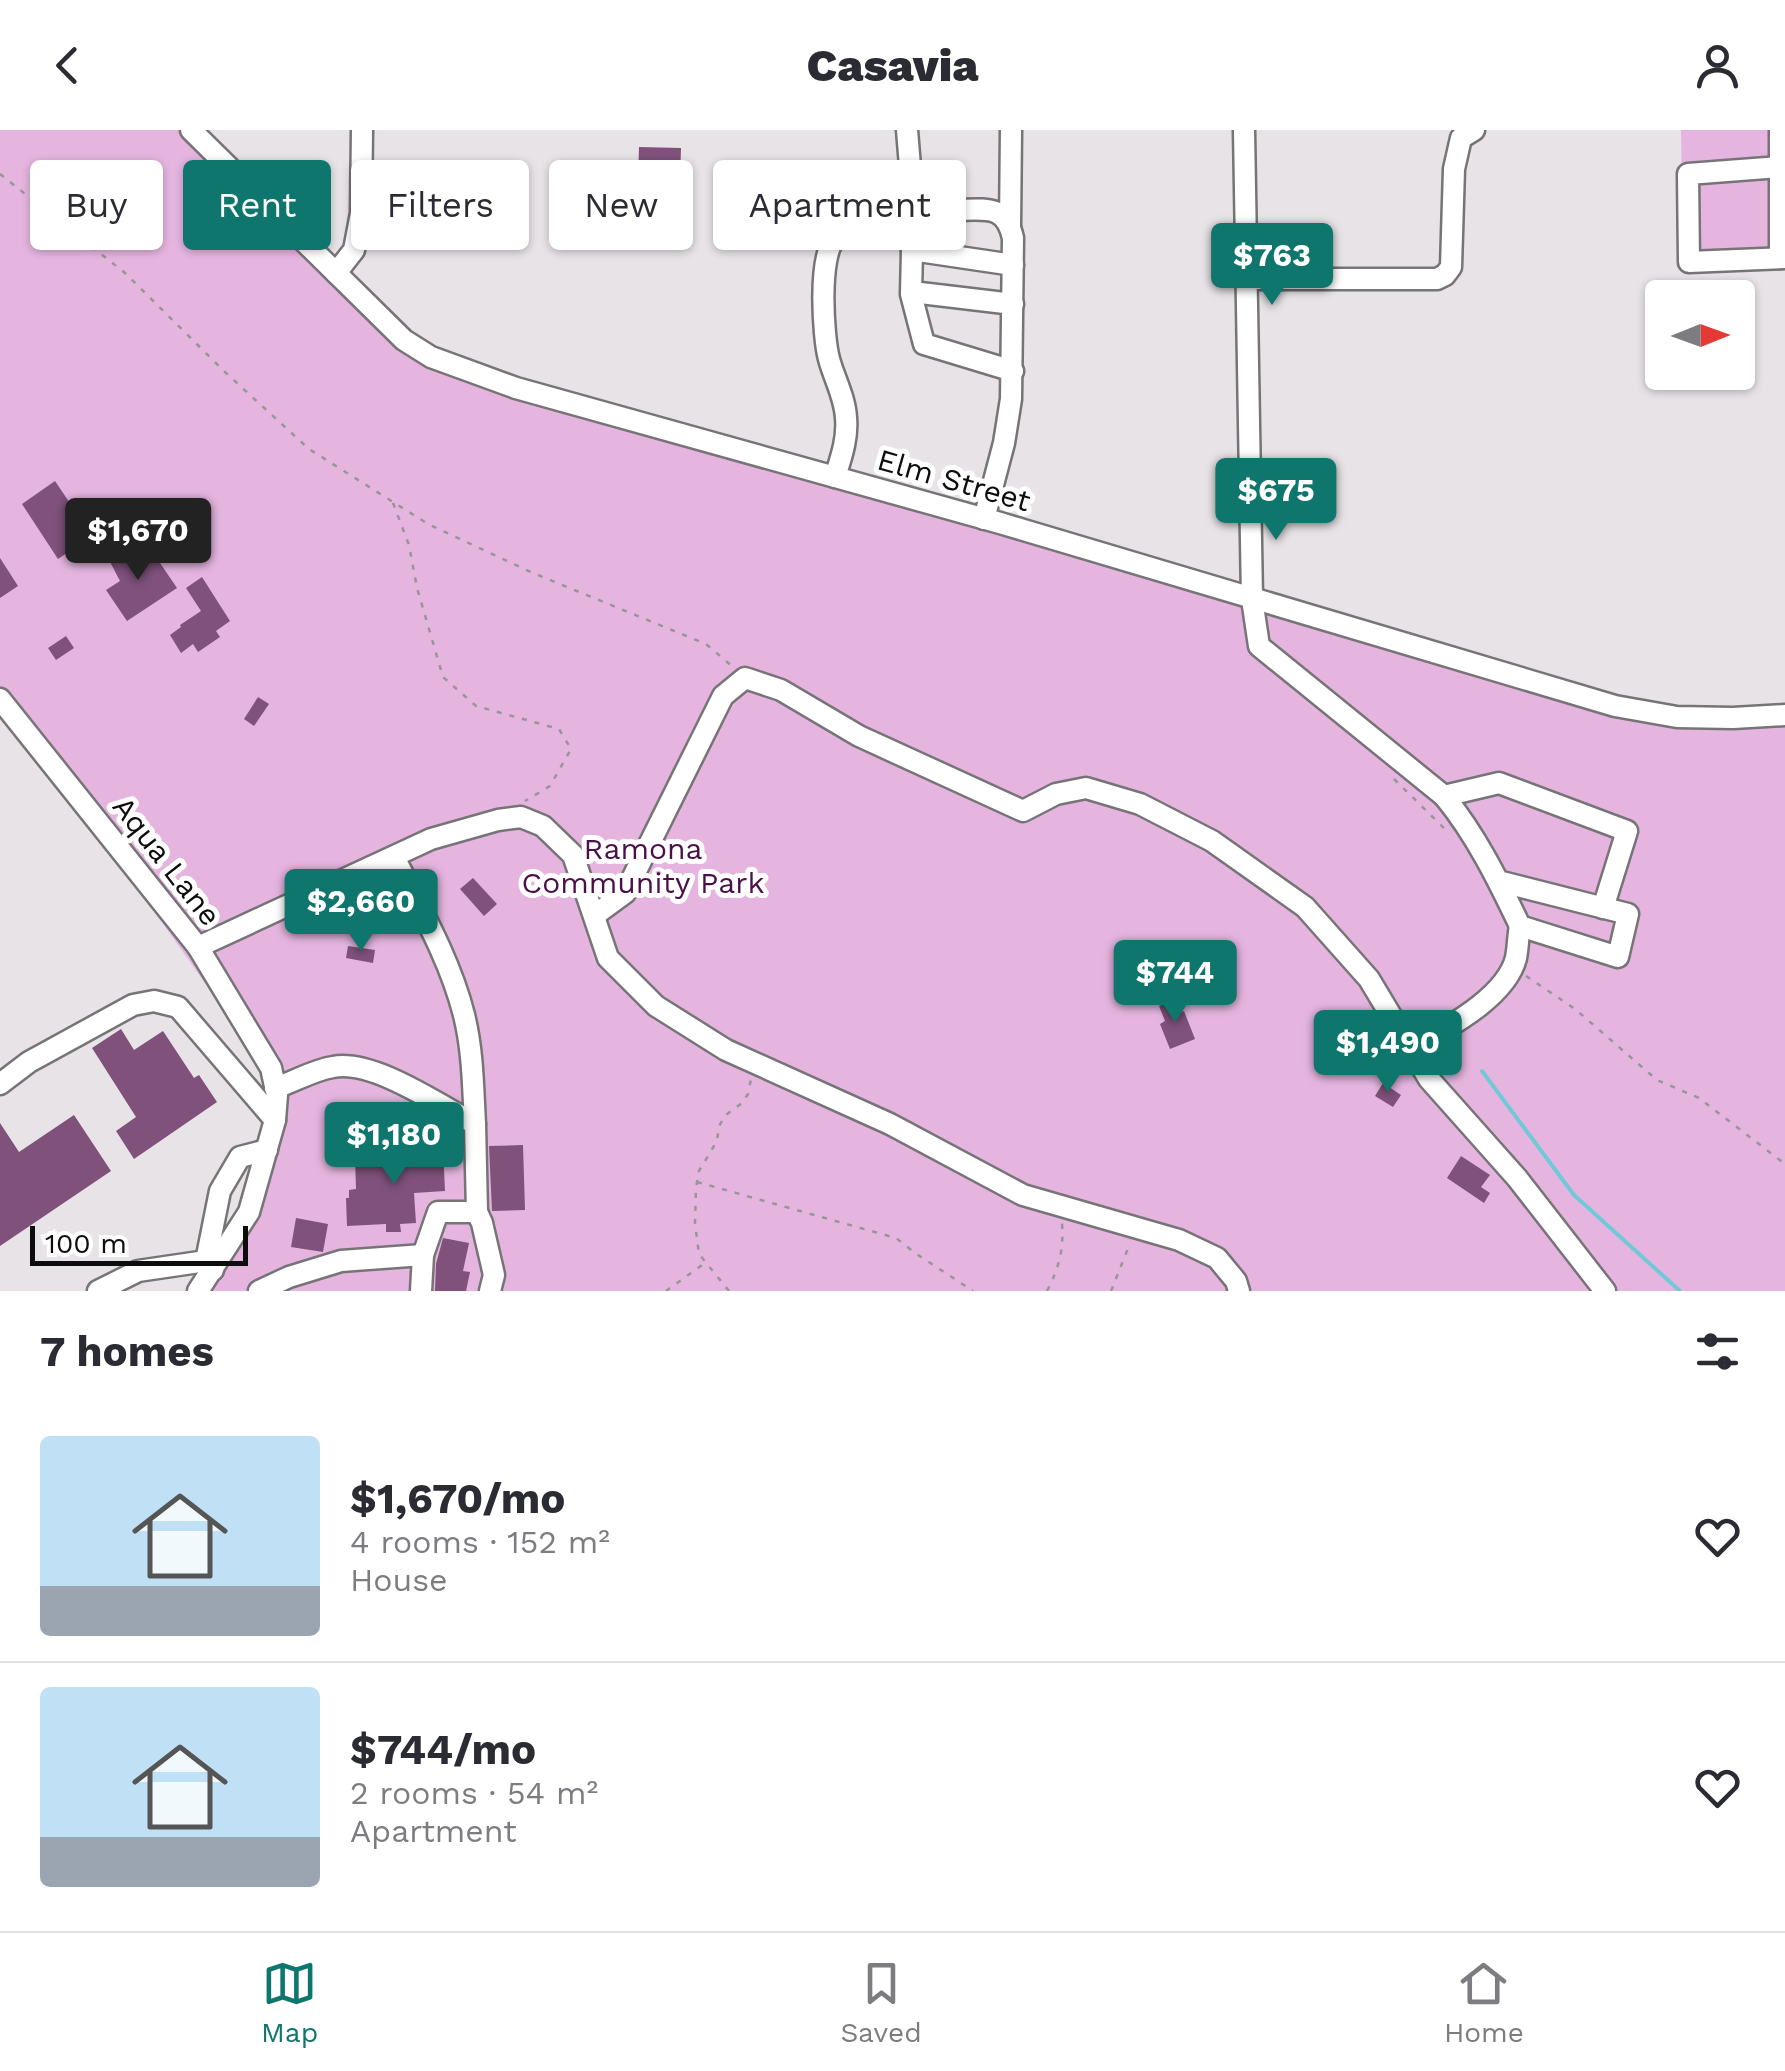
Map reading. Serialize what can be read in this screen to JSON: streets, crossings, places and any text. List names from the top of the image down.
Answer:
{
  "streets": {
    "street": ["Elm Street", "Aqua Lane"]
  },
  "parks": ["Ramona Community Park"],
  "scale_bar": "100 m",
  "north": "right",
  "page": {
    "header": "Casavia",
    "chip": [
      "Buy",
      "Rent",
      "Filters",
      "New",
      "Apartment"
    ],
    "price": [
      "$763",
      "$675",
      "$1,670",
      "$2,660",
      "$744",
      "$1,490",
      "$1,180"
    ],
    "scale": "100 m",
    "heading": "7 homes",
    "list": [
      {
        "name": "$1,670/mo",
        "note": "4 rooms · 152 m² · House"
      },
      {
        "name": "$744/mo",
        "note": "2 rooms · 54 m² · Apartment"
      }
    ],
    "tabs": ["Map", "Saved", "Home"]
  }
}
